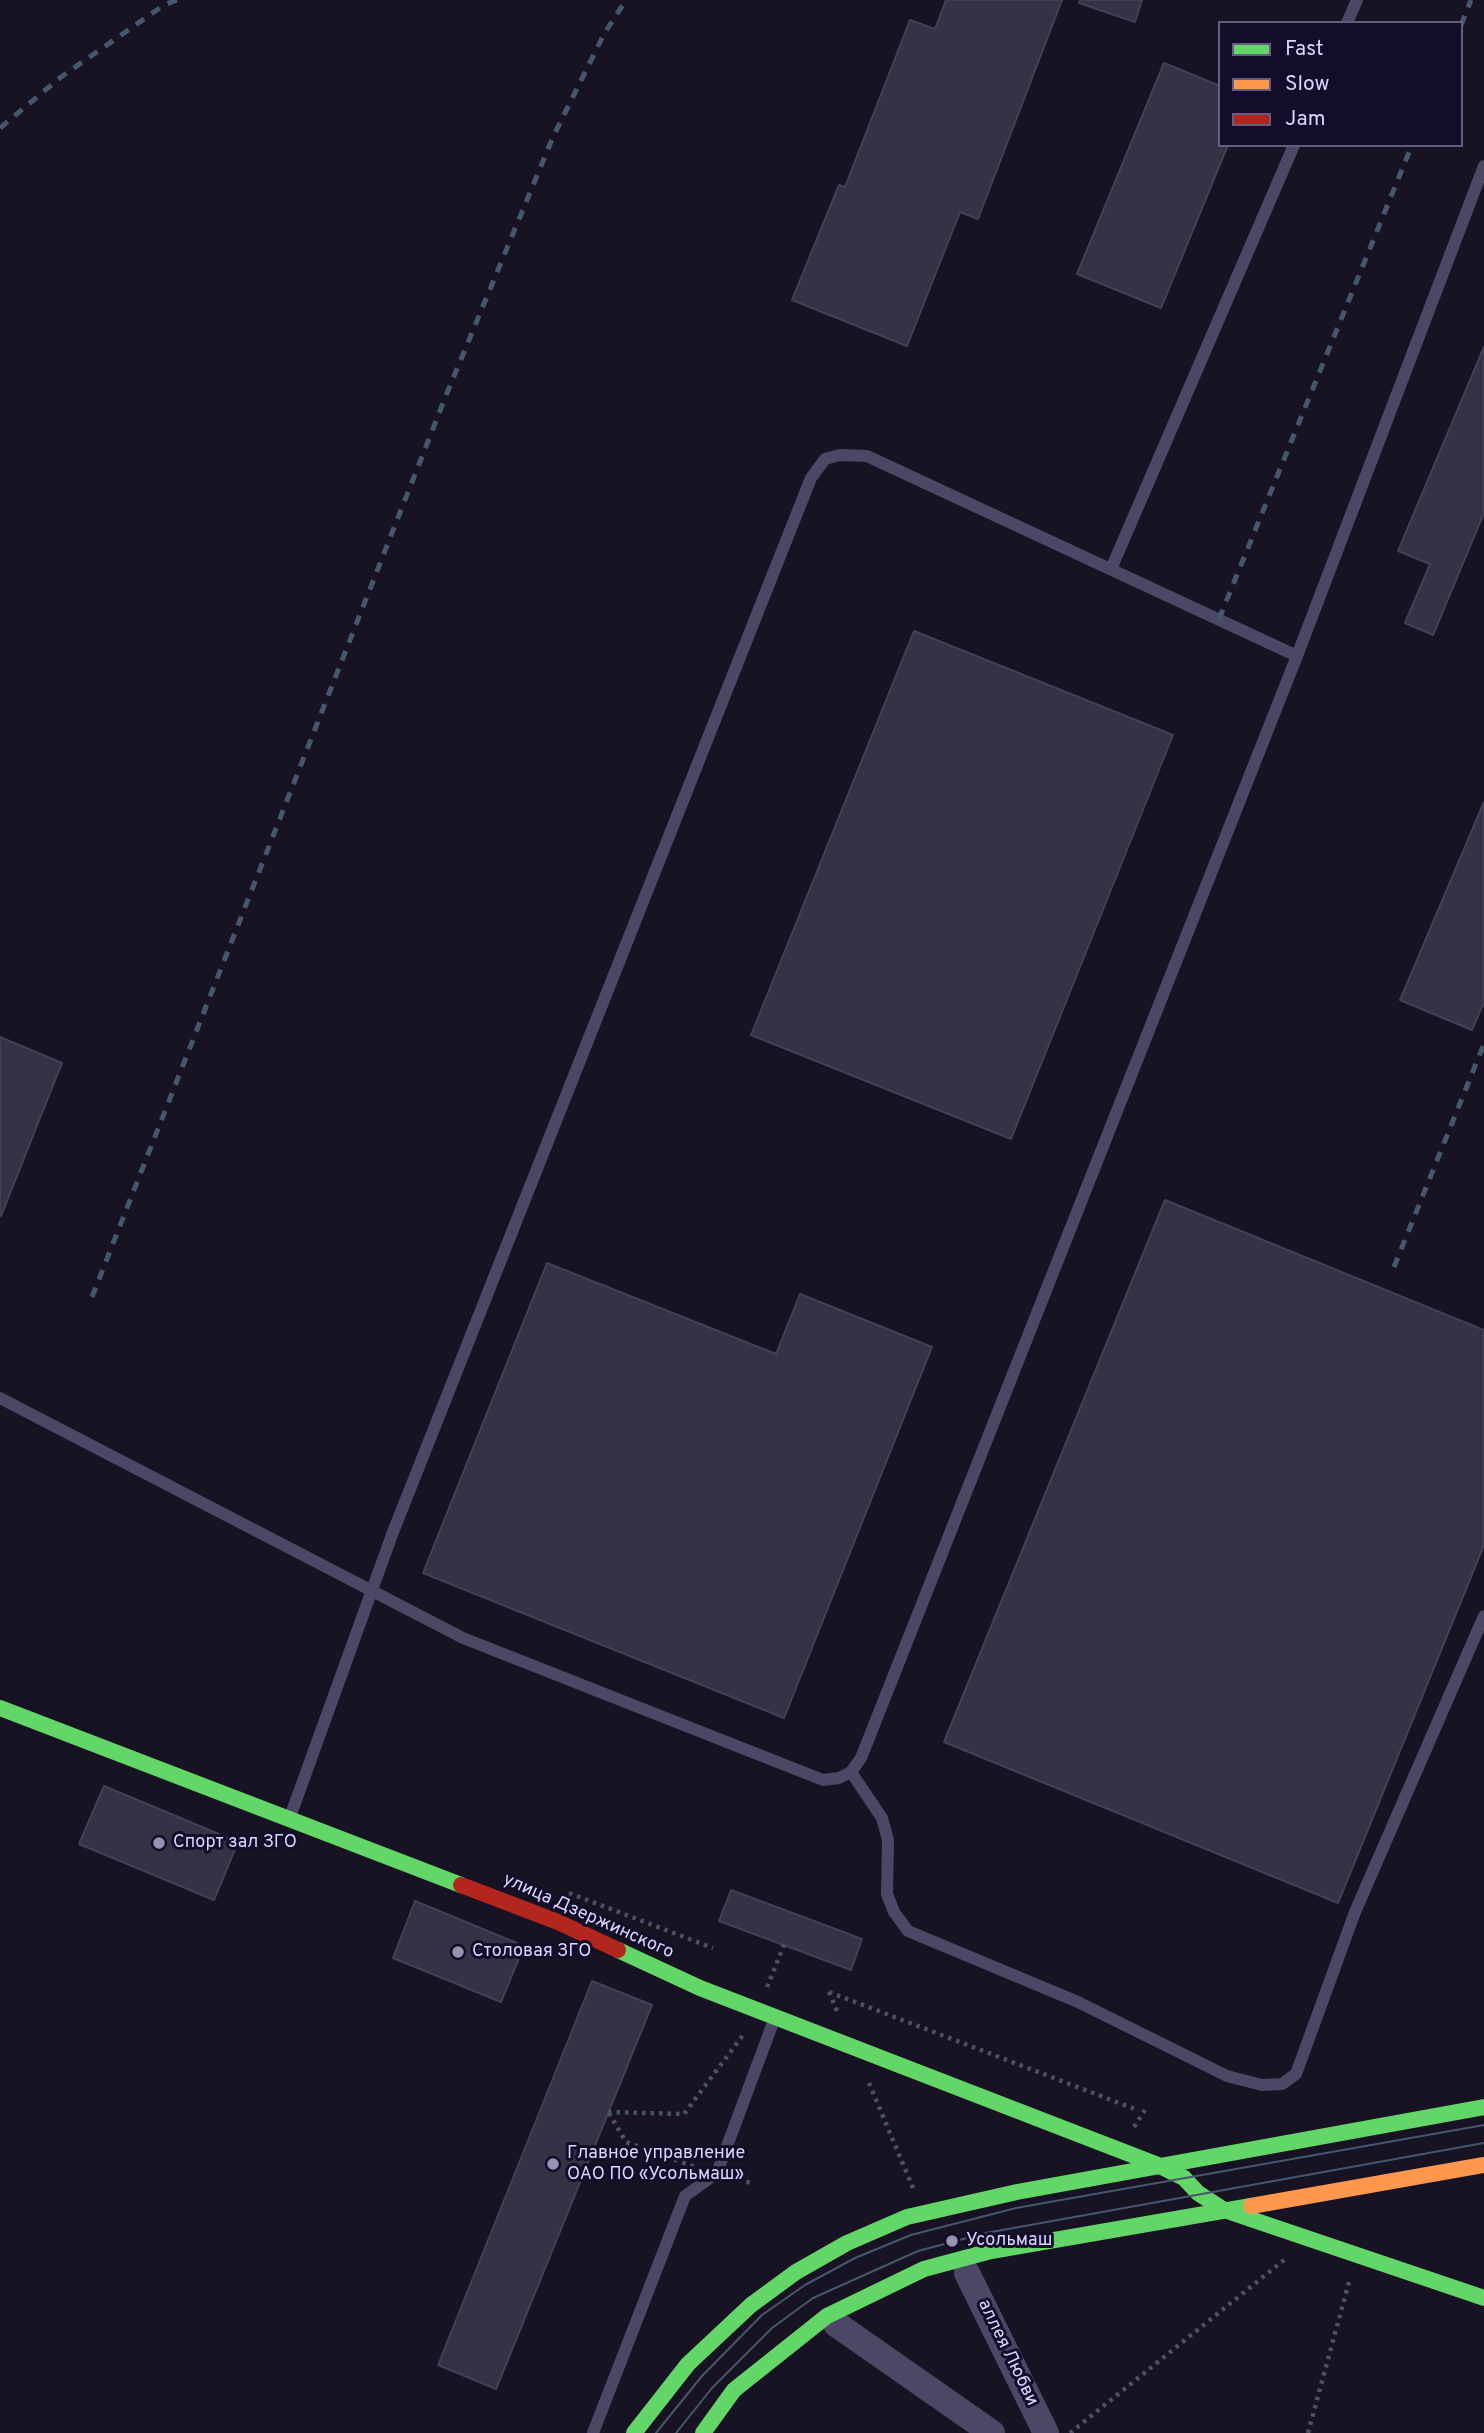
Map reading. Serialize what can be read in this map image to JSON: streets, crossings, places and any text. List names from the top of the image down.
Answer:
{
  "streets": {
    "main road": ["улица Дзержинского"],
    "street": ["аллея Любви"]
  },
  "places": [
    "Спорт зал ЗГО",
    "Столовая ЗГО",
    "Главное управление ОАО ПО «Усольмаш»",
    "Усольмаш"
  ],
  "legend": ["Fast", "Slow", "Jam"]
}
